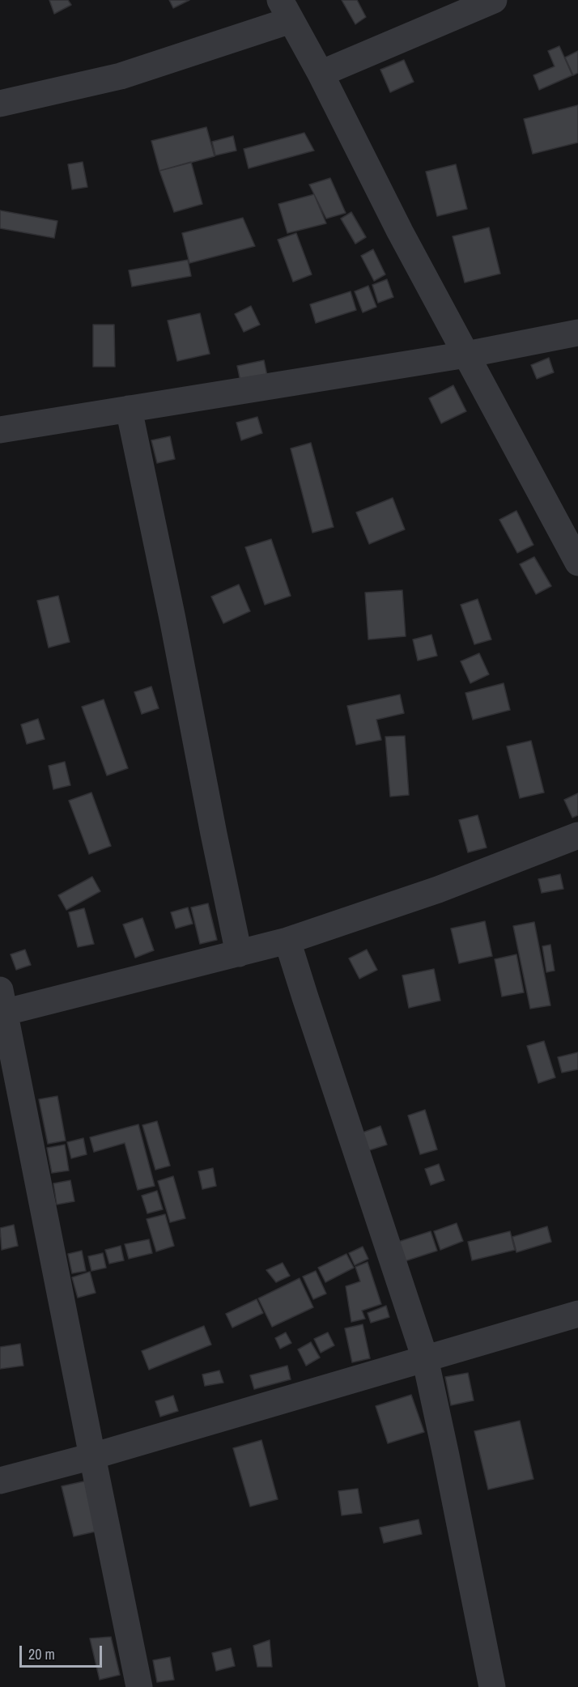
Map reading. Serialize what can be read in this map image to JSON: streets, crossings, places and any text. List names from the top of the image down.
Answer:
{
  "scale_bar": "20 m"
}
